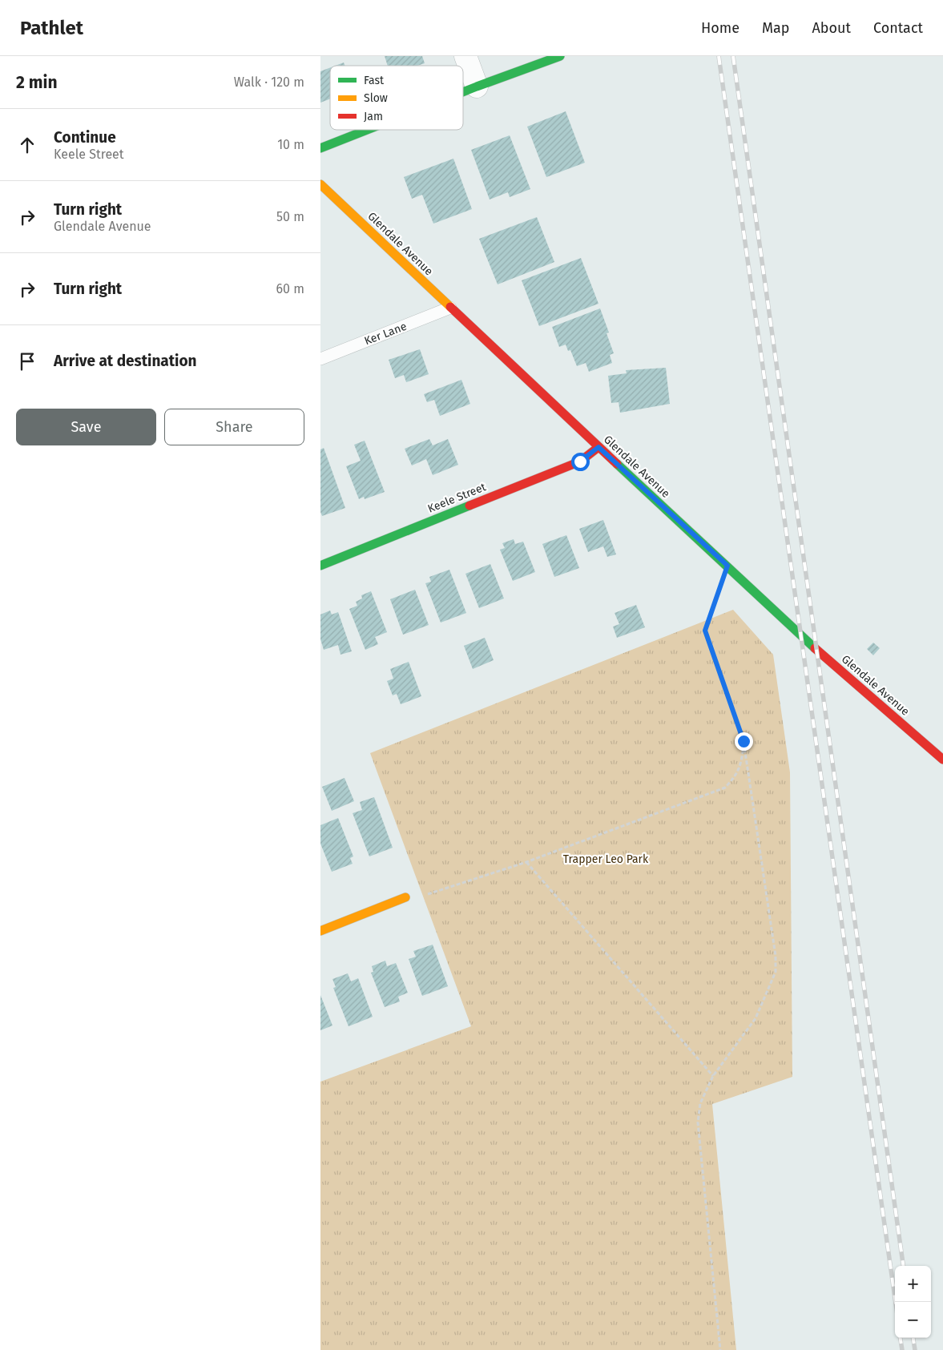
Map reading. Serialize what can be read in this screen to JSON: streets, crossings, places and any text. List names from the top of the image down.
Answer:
{
  "streets": {
    "main road": ["Glendale Avenue", "Keele Street"],
    "lane": ["Ker Lane"]
  },
  "crossings": [
    ["Glendale Avenue", "Ker Lane"],
    ["Glendale Avenue", "Keele Street"]
  ],
  "parks": ["Trapper Leo Park"],
  "legend": ["Fast", "Slow", "Jam"],
  "page": {
    "header": "Pathlet",
    "nav": [
      "Home",
      "Map",
      "About",
      "Contact"
    ],
    "heading": ["2 min", "Walk · 120 m"],
    "list": [
      ["Continue", "Keele Street", "10 m"],
      ["Turn right", "Glendale Avenue", "50 m"],
      ["Turn right", "60 m"],
      "Arrive at destination"
    ],
    "buttons": ["Save", "Share"],
    "map_buttons": ["+", "−"]
  }
}
